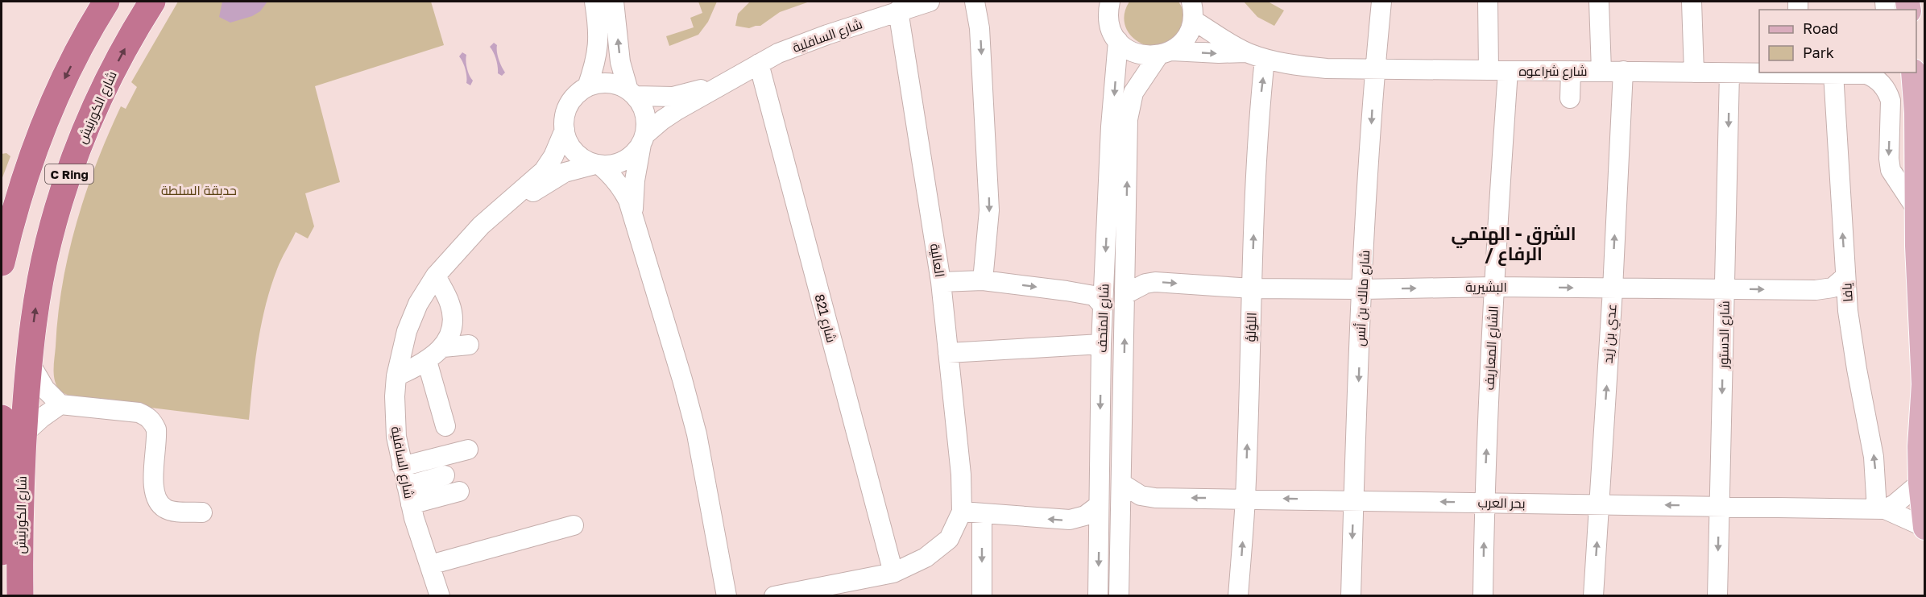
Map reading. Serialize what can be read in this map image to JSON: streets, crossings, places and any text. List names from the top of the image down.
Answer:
{
  "streets": {
    "highway": ["شارع الكورنيش", "C Ring"],
    "street": [
      "شارع السافلية",
      "شارع شراعوه",
      "العالية",
      "البشيرية",
      "يافا",
      "شارع مالك بن أنس",
      "شارع 821",
      "شارع المتحف",
      "اللؤلؤ",
      "عدي بن زيد",
      "شارع الدستور",
      "الشارع المعاريف",
      "بحر العرب"
    ]
  },
  "crossings": [
    ["شارع السافلية", "العالية"],
    ["شارع السافلية", "شارع 821"],
    ["شارع شراعوه", "يافا"],
    ["شارع شراعوه", "شارع مالك بن أنس"],
    ["شارع شراعوه", "شارع المتحف"],
    ["شارع شراعوه", "اللؤلؤ"],
    ["شارع شراعوه", "عدي بن زيد"],
    ["شارع شراعوه", "شارع الدستور"],
    ["شارع شراعوه", "الشارع المعاريف"],
    ["البشيرية", "يافا"],
    ["البشيرية", "شارع مالك بن أنس"],
    ["البشيرية", "شارع المتحف"],
    ["البشيرية", "اللؤلؤ"],
    ["البشيرية", "عدي بن زيد"],
    ["البشيرية", "شارع الدستور"],
    ["البشيرية", "الشارع المعاريف"],
    ["يافا", "بحر العرب"],
    ["شارع مالك بن أنس", "بحر العرب"],
    ["شارع المتحف", "بحر العرب"],
    ["اللؤلؤ", "بحر العرب"],
    ["عدي بن زيد", "بحر العرب"],
    ["شارع الدستور", "بحر العرب"],
    ["الشارع المعاريف", "بحر العرب"]
  ],
  "one_way": [
    "البشيرية",
    "شارع مالك بن أنس",
    "اللؤلؤ",
    "عدي بن زيد",
    "شارع الدستور",
    "الشارع المعاريف",
    "بحر العرب"
  ],
  "districts": ["الشرق - الهتمي / الرفاع"],
  "parks": ["حديقة السلطة"],
  "legend": ["Road", "Park"]
}
